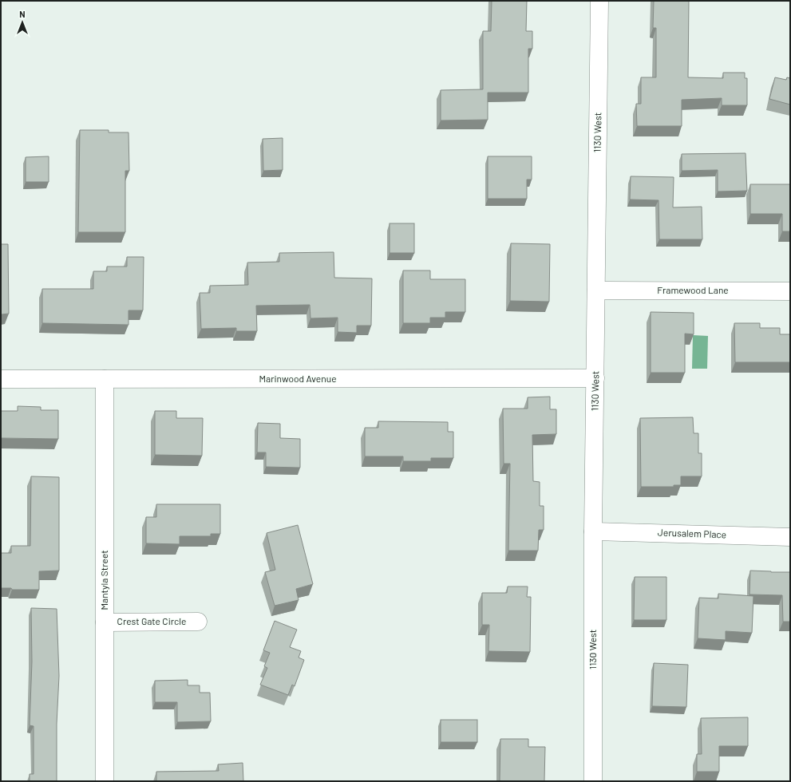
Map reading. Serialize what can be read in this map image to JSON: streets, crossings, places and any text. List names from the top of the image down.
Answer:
{
  "streets": {
    "street": [
      "1130 West",
      "Framewood Lane",
      "Marinwood Avenue",
      "Jerusalem Place",
      "Mantyla Street",
      "Crest Gate Circle"
    ]
  },
  "crossings": [
    ["1130 West", "Framewood Lane"],
    ["1130 West", "Marinwood Avenue"],
    ["1130 West", "Jerusalem Place"],
    ["Marinwood Avenue", "Mantyla Street"],
    ["Mantyla Street", "Crest Gate Circle"]
  ],
  "north": "top"
}
